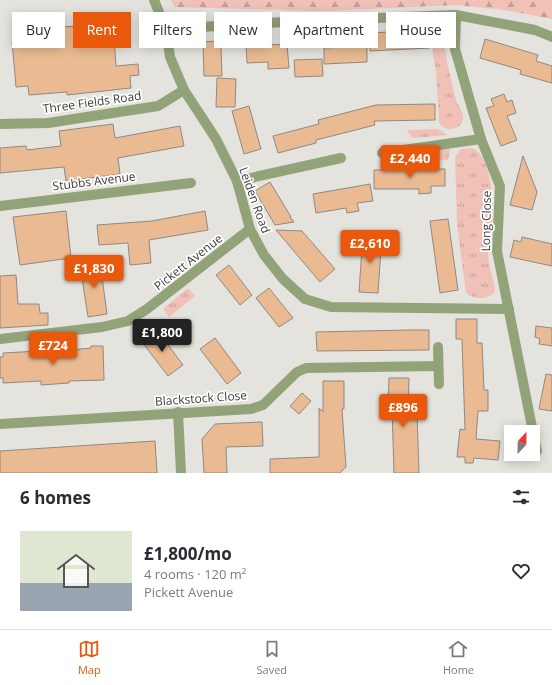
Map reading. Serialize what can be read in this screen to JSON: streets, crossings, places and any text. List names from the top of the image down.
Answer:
{
  "streets": {
    "street": [
      "Three Fields Road",
      "Stubbs Avenue",
      "Leiden Road",
      "Long Close",
      "Pickett Avenue",
      "Blackstock Close"
    ]
  },
  "crossings": [
    ["Three Fields Road", "Leiden Road"],
    ["Leiden Road", "Long Close"],
    ["Leiden Road", "Pickett Avenue"]
  ],
  "north": "top",
  "page": {
    "chip": [
      "Buy",
      "Rent",
      "Filters",
      "New",
      "Apartment",
      "House"
    ],
    "price": [
      "£2,440",
      "£2,610",
      "£1,830",
      "£1,800",
      "£724",
      "£896"
    ],
    "heading": "6 homes",
    "list": [
      {
        "name": "£1,800/mo",
        "note": "4 rooms · 120 m² · Pickett Avenue"
      }
    ],
    "tabs": ["Map", "Saved", "Home"]
  }
}
